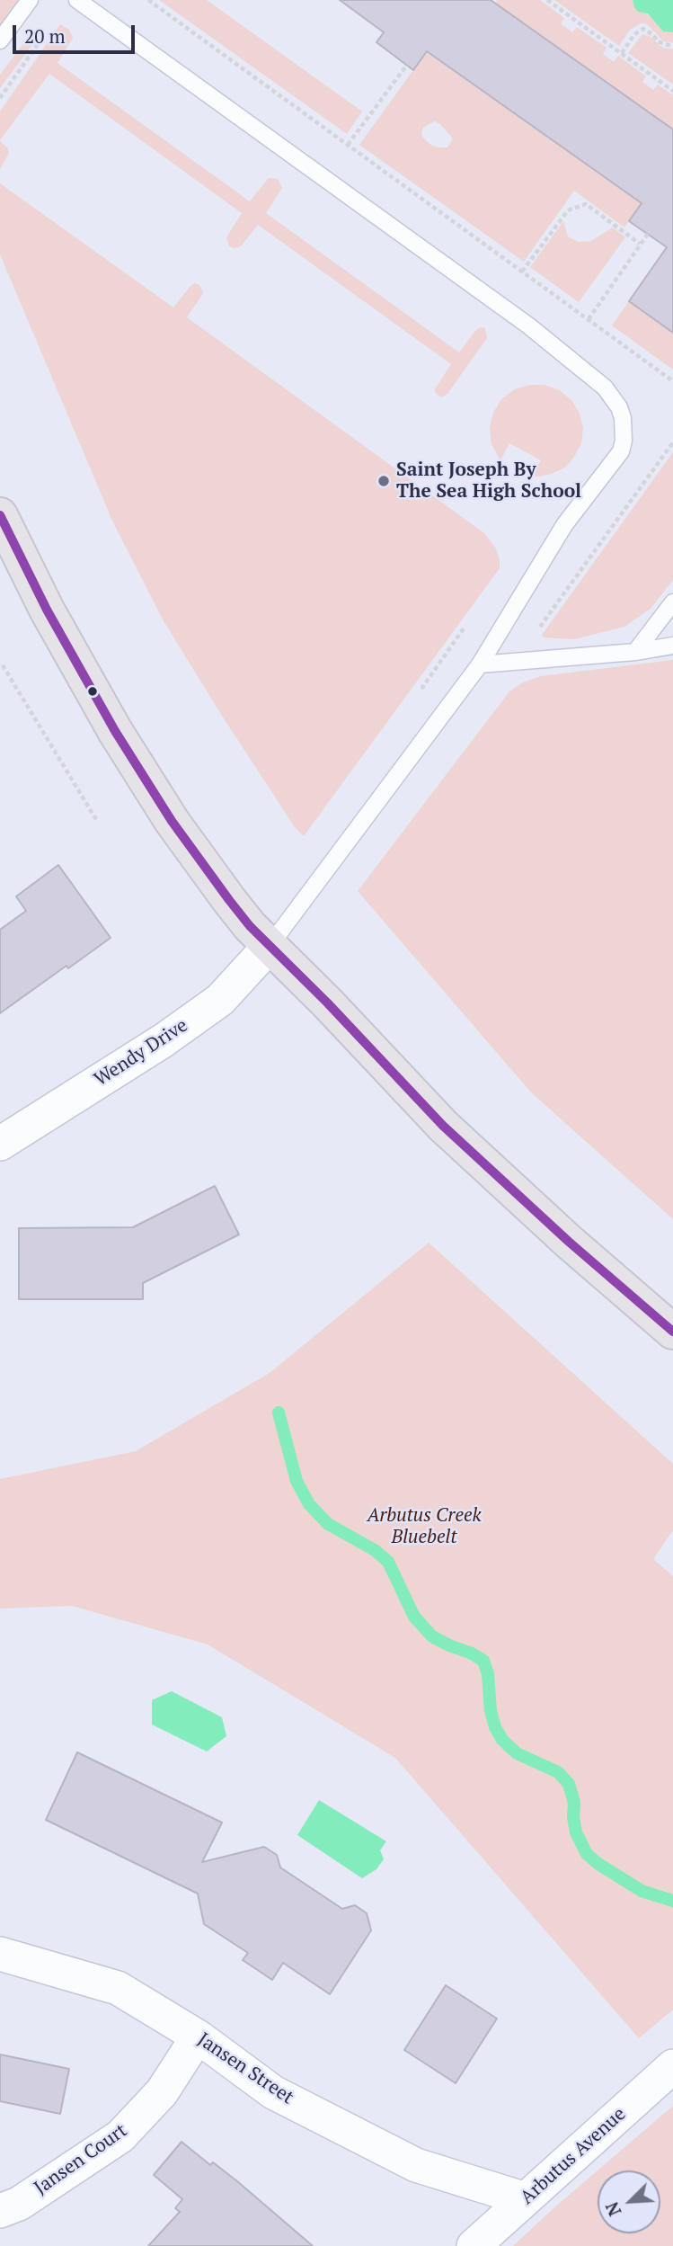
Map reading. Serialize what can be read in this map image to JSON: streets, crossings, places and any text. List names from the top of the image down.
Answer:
{
  "streets": {
    "street": [
      "Wendy Drive",
      "Jansen Street",
      "Arbutus Avenue",
      "Jansen Court"
    ]
  },
  "crossings": [
    ["Jansen Street", "Arbutus Avenue"],
    ["Jansen Street", "Jansen Court"]
  ],
  "parks": ["Arbutus Creek Bluebelt"],
  "places": ["Saint Joseph By The Sea High School"],
  "scale_bar": "20 m",
  "north": "bottom left"
}
